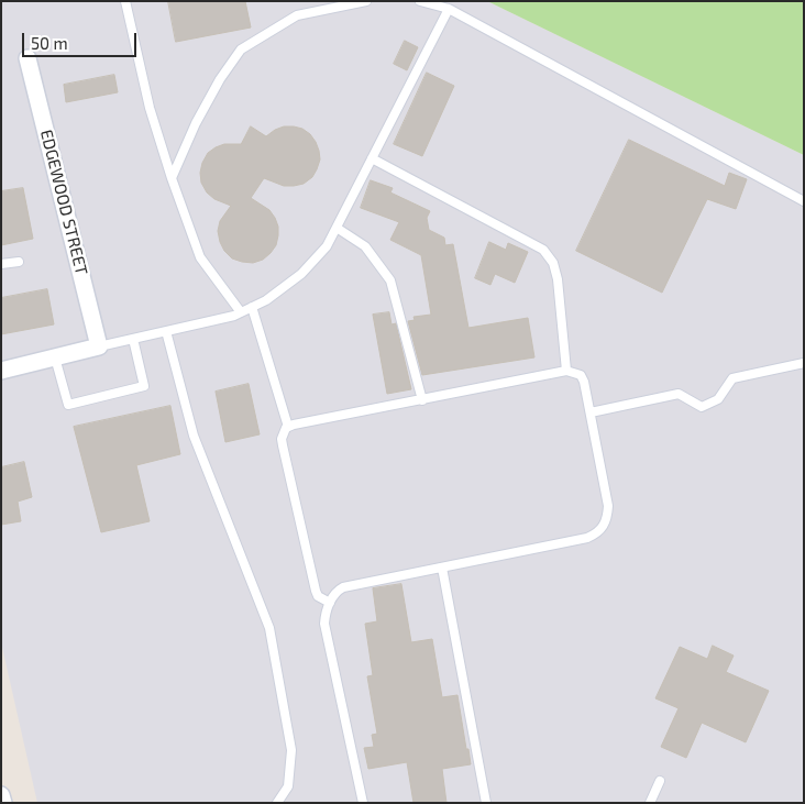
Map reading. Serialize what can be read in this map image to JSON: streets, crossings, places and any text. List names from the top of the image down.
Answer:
{
  "streets": {
    "street": ["EDGEWOOD STREET"]
  },
  "scale_bar": "50 m"
}
